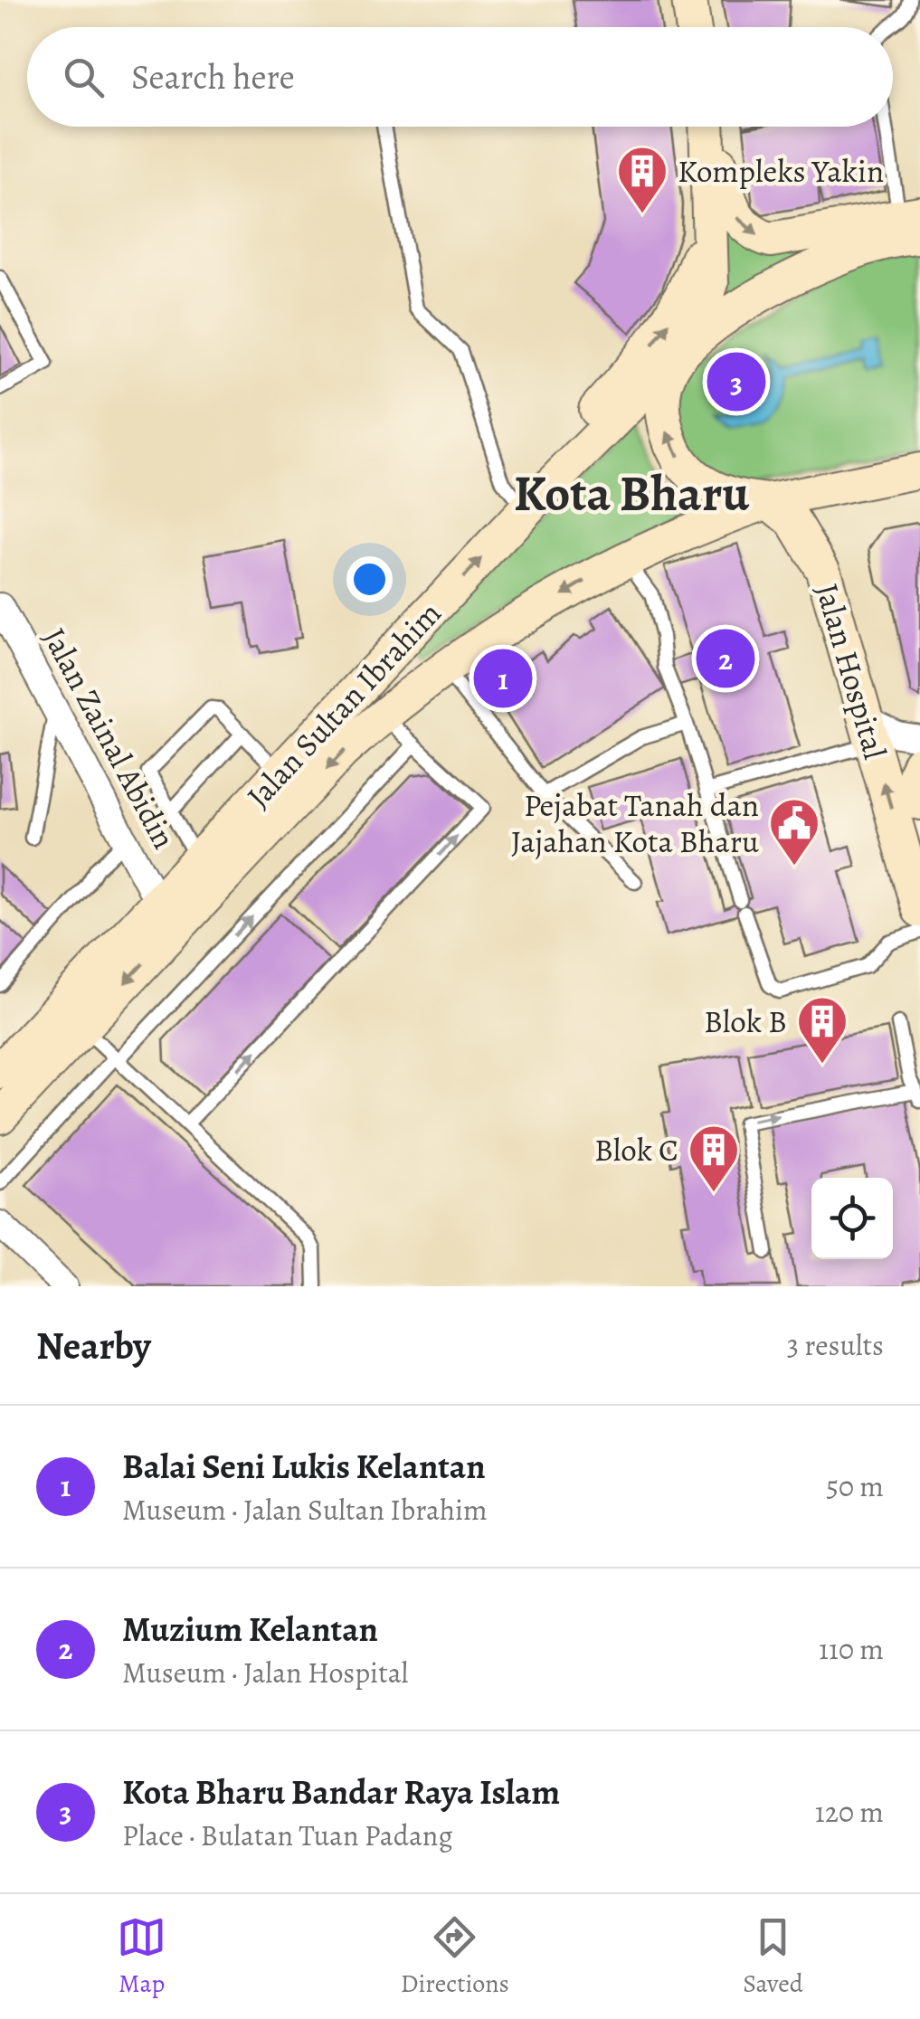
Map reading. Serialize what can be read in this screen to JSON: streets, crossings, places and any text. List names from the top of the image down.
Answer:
{
  "streets": {
    "main road": ["Jalan Hospital", "Jalan Sultan Ibrahim"],
    "street": ["Jalan Zainal Abidin"]
  },
  "crossings": [
    ["Jalan Hospital", "Jalan Sultan Ibrahim"],
    ["Jalan Sultan Ibrahim", "Jalan Zainal Abidin"]
  ],
  "one_way": ["Jalan Hospital"],
  "districts": ["Kota Bharu"],
  "places": {
    "building": ["Kompleks Yakin", "Blok B", "Blok C"],
    "public building": ["Pejabat Tanah dan Jajahan Kota Bharu"]
  },
  "page": {
    "search": "Search here",
    "pins": ["3", "2", "1"],
    "heading": ["Nearby", "3 results"],
    "list": [
      {
        "mark": "1",
        "name": "Balai Seni Lukis Kelantan",
        "note": "Museum · Jalan Sultan Ibrahim",
        "value": "50 m"
      },
      {
        "mark": "2",
        "name": "Muzium Kelantan",
        "note": "Museum · Jalan Hospital",
        "value": "110 m"
      },
      {
        "mark": "3",
        "name": "Kota Bharu Bandar Raya Islam",
        "note": "Place · Bulatan Tuan Padang",
        "value": "120 m"
      }
    ],
    "nav": ["Map", "Directions", "Saved"]
  }
}
